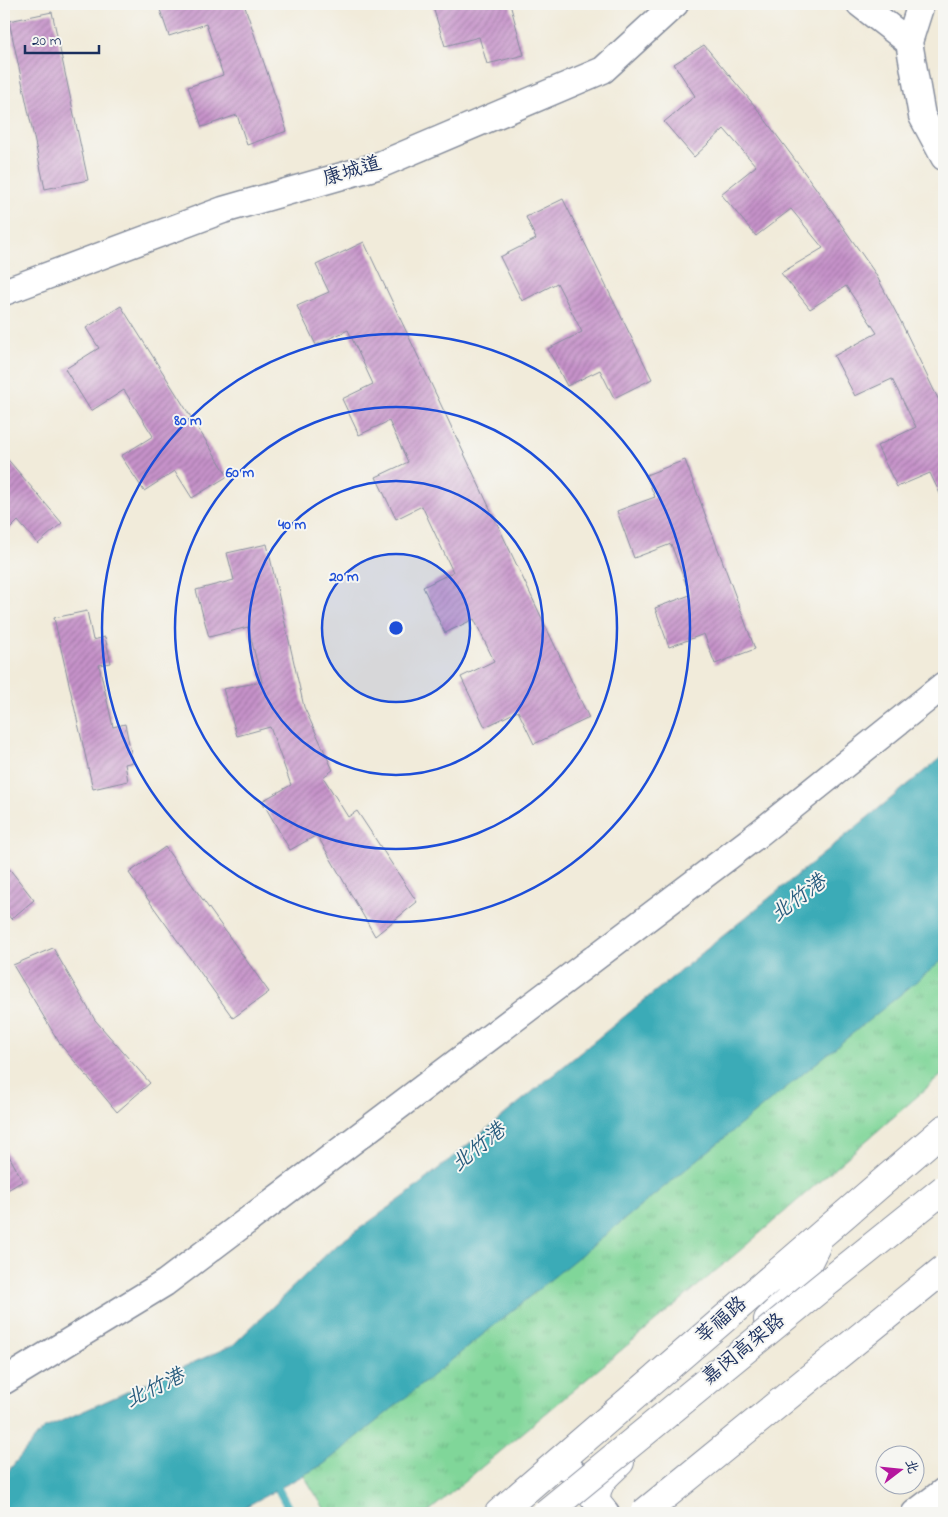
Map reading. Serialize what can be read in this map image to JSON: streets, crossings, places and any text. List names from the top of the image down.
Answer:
{
  "streets": {
    "main road": ["莘福路", "嘉闵高架路"],
    "street": ["康城道"]
  },
  "water": ["北竹港"],
  "scale_bar": "20 m",
  "north": "right",
  "rings": [
    "80 m",
    "60 m",
    "40 m",
    "20 m"
  ]
}
